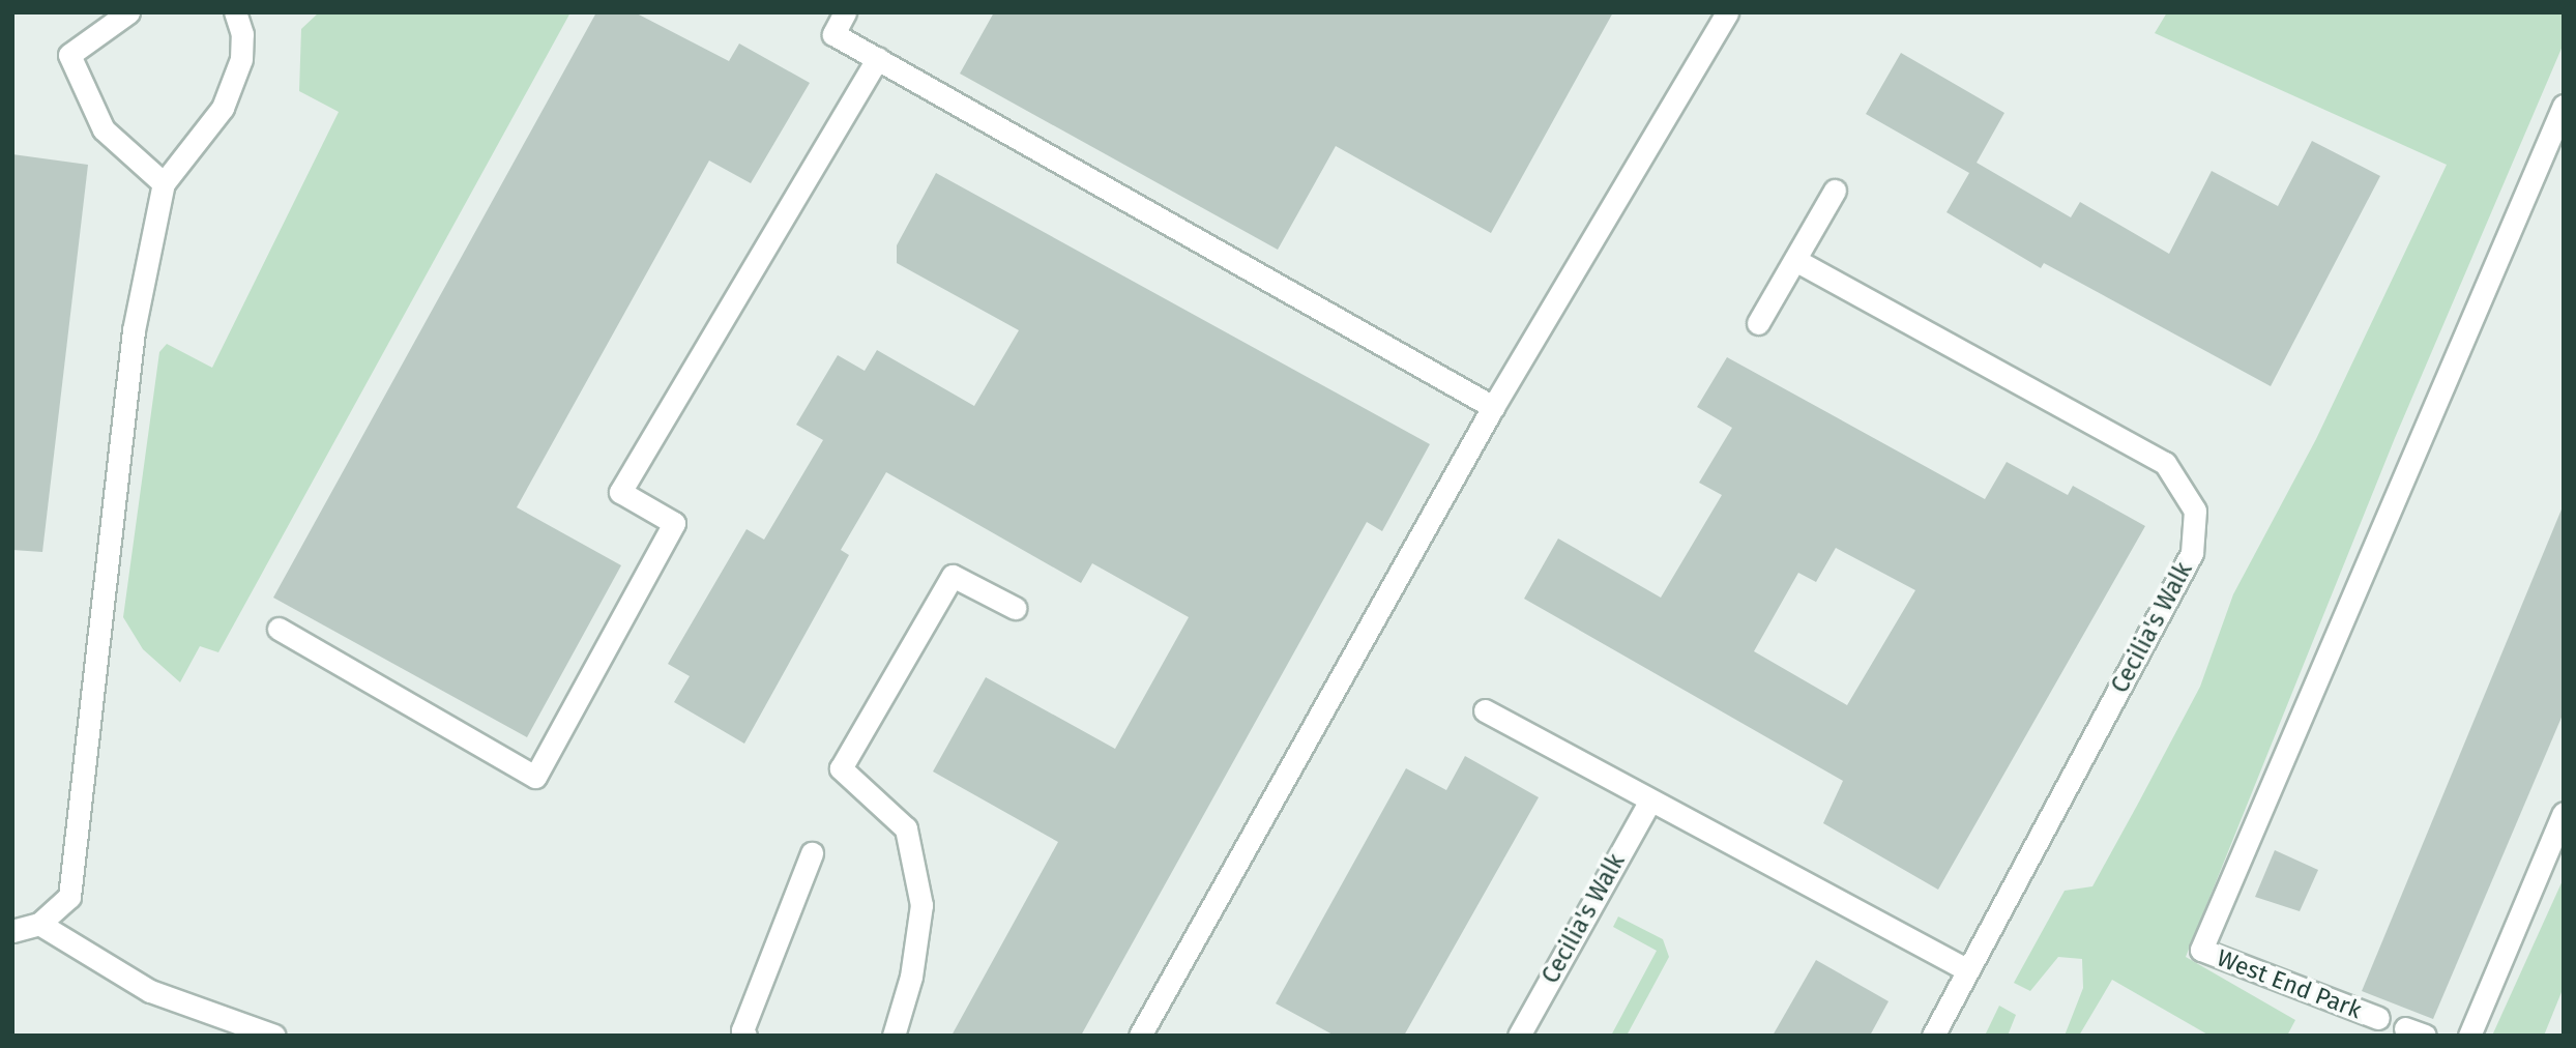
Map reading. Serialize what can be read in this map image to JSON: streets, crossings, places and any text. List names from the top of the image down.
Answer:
{
  "streets": {
    "street": ["Cecilia's Walk", "West End Park"]
  }
}
